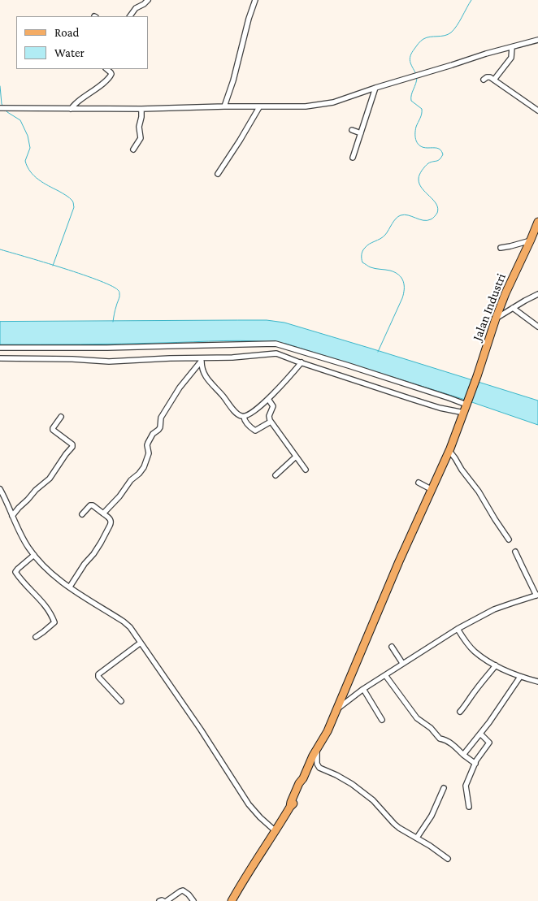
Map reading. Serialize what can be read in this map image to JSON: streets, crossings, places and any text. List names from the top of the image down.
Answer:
{
  "streets": {
    "main road": ["Jalan Industri"]
  },
  "legend": ["Road", "Water"]
}
